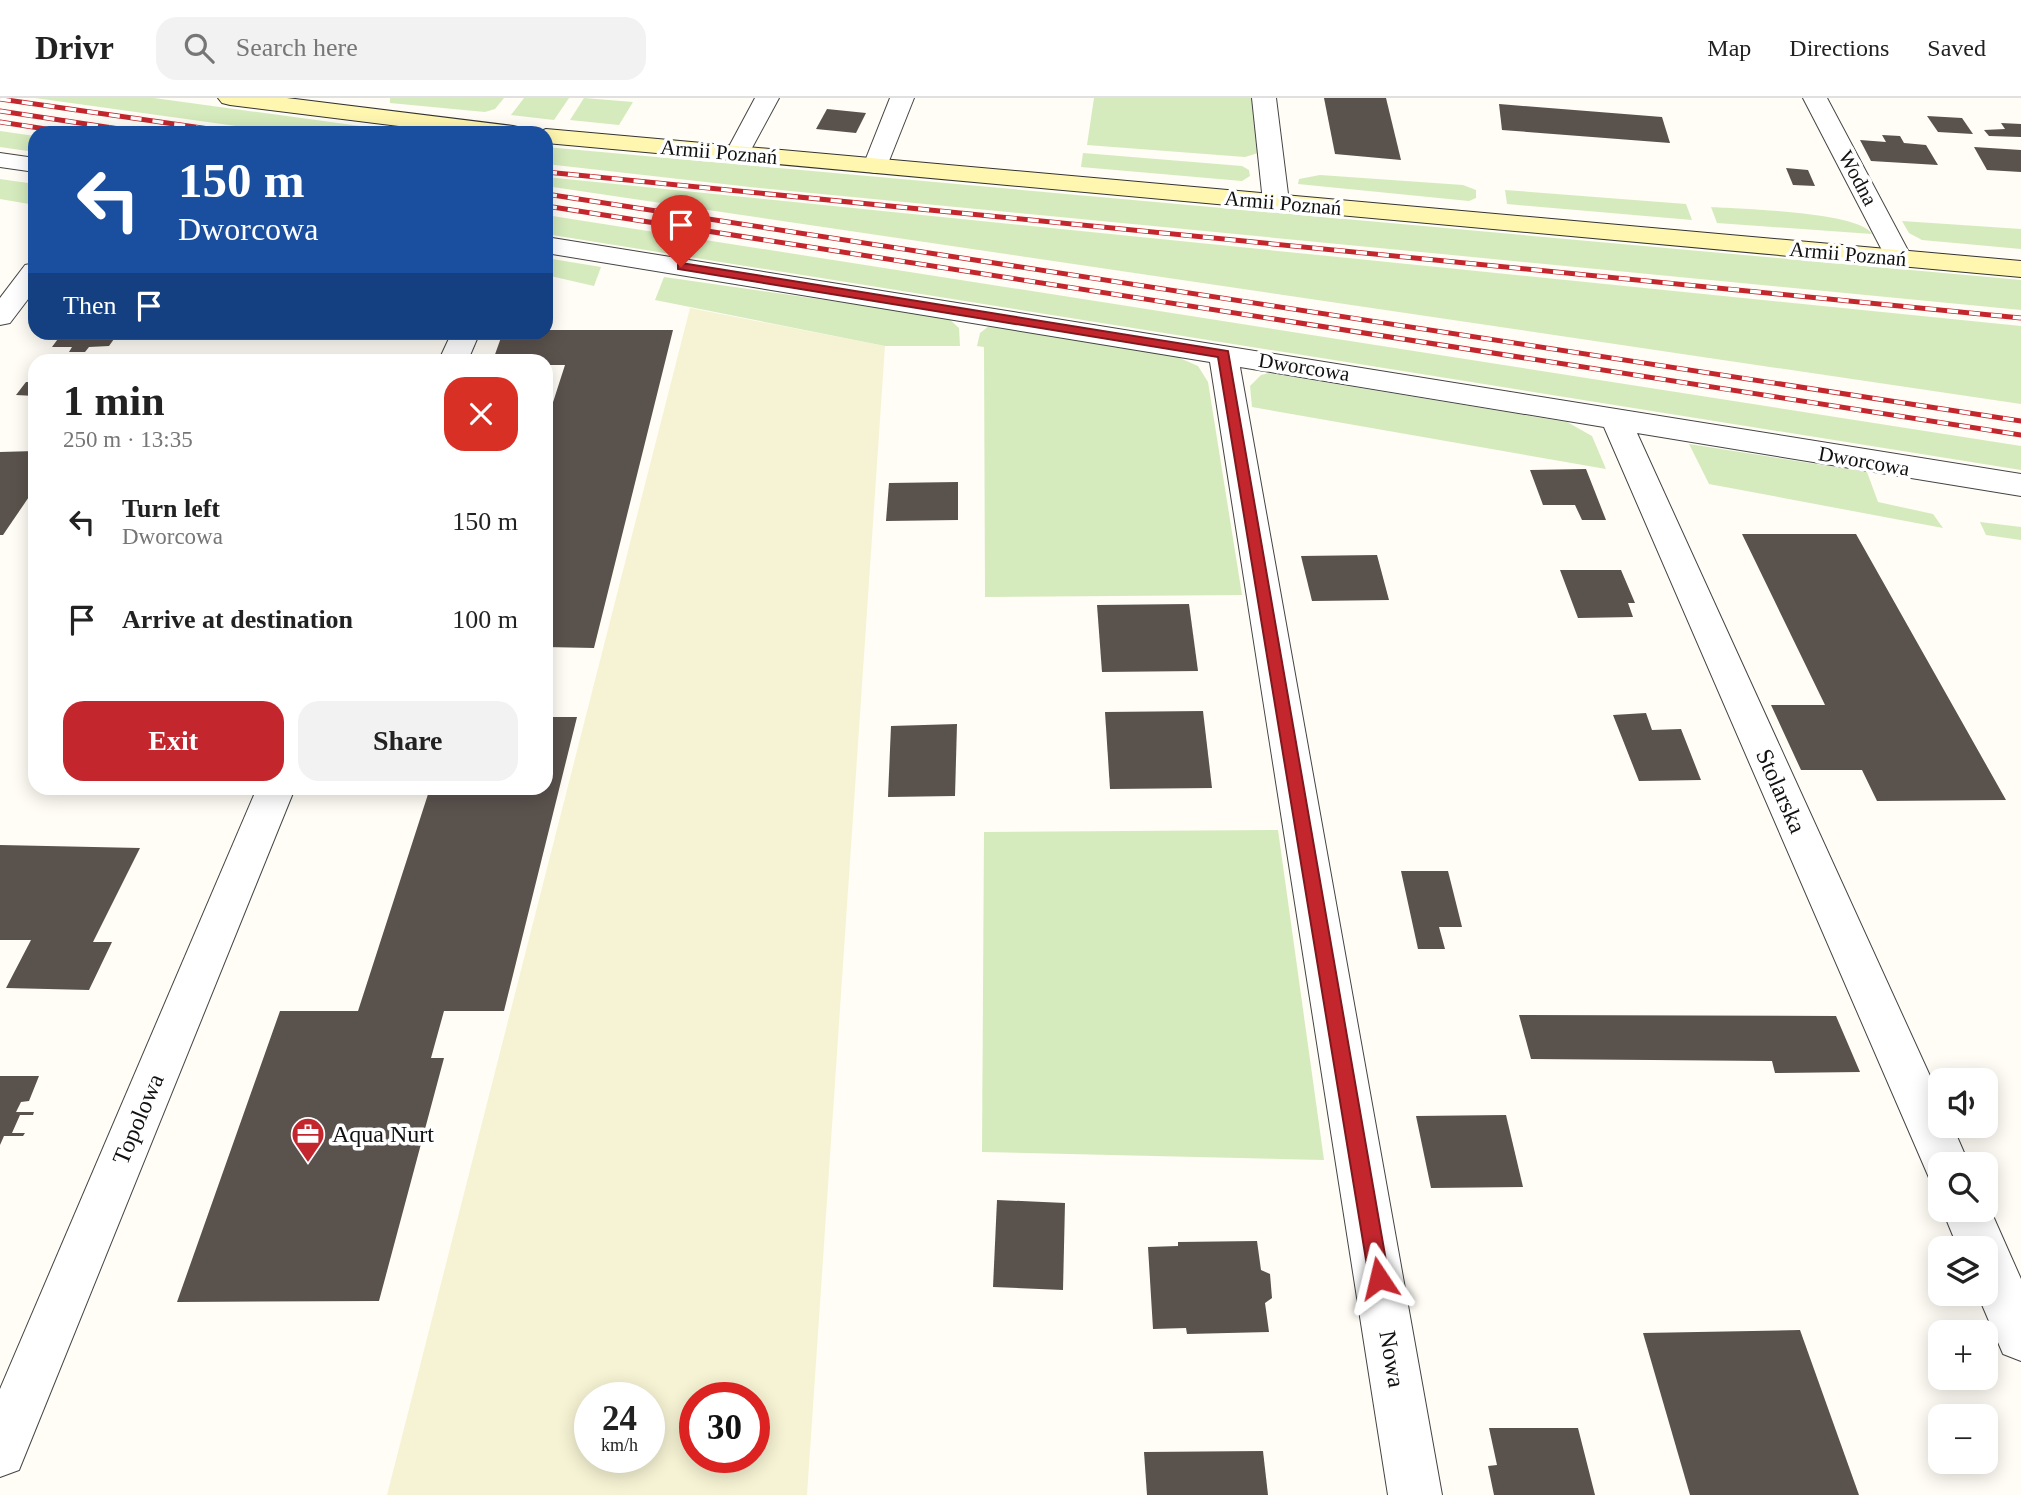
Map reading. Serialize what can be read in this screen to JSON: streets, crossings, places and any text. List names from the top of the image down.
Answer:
{
  "streets": {
    "main road": ["Armii Poznań"],
    "street": [
      "Wodna",
      "Dworcowa",
      "Stolarska",
      "Topolowa",
      "Nowa"
    ]
  },
  "crossings": [
    ["Armii Poznań", "Wodna"],
    ["Dworcowa", "Stolarska"],
    ["Dworcowa", "Nowa"]
  ],
  "places": {
    "office": ["Aqua Nurt"]
  },
  "page": {
    "header": "Drivr",
    "search": "Search here",
    "nav": ["Map", "Directions", "Saved"],
    "turn": ["150 m", "Dworcowa"],
    "then": "Then",
    "heading": ["1 min", "250 m · 13:35"],
    "list": [
      {
        "name": "Turn left",
        "note": "Dworcowa",
        "value": "150 m"
      },
      {
        "name": "Arrive at destination",
        "value": "100 m"
      }
    ],
    "buttons": ["Exit", "Share"],
    "map_buttons": ["+", "−"],
    "speed": "24 km/h",
    "limit": "30"
  }
}
